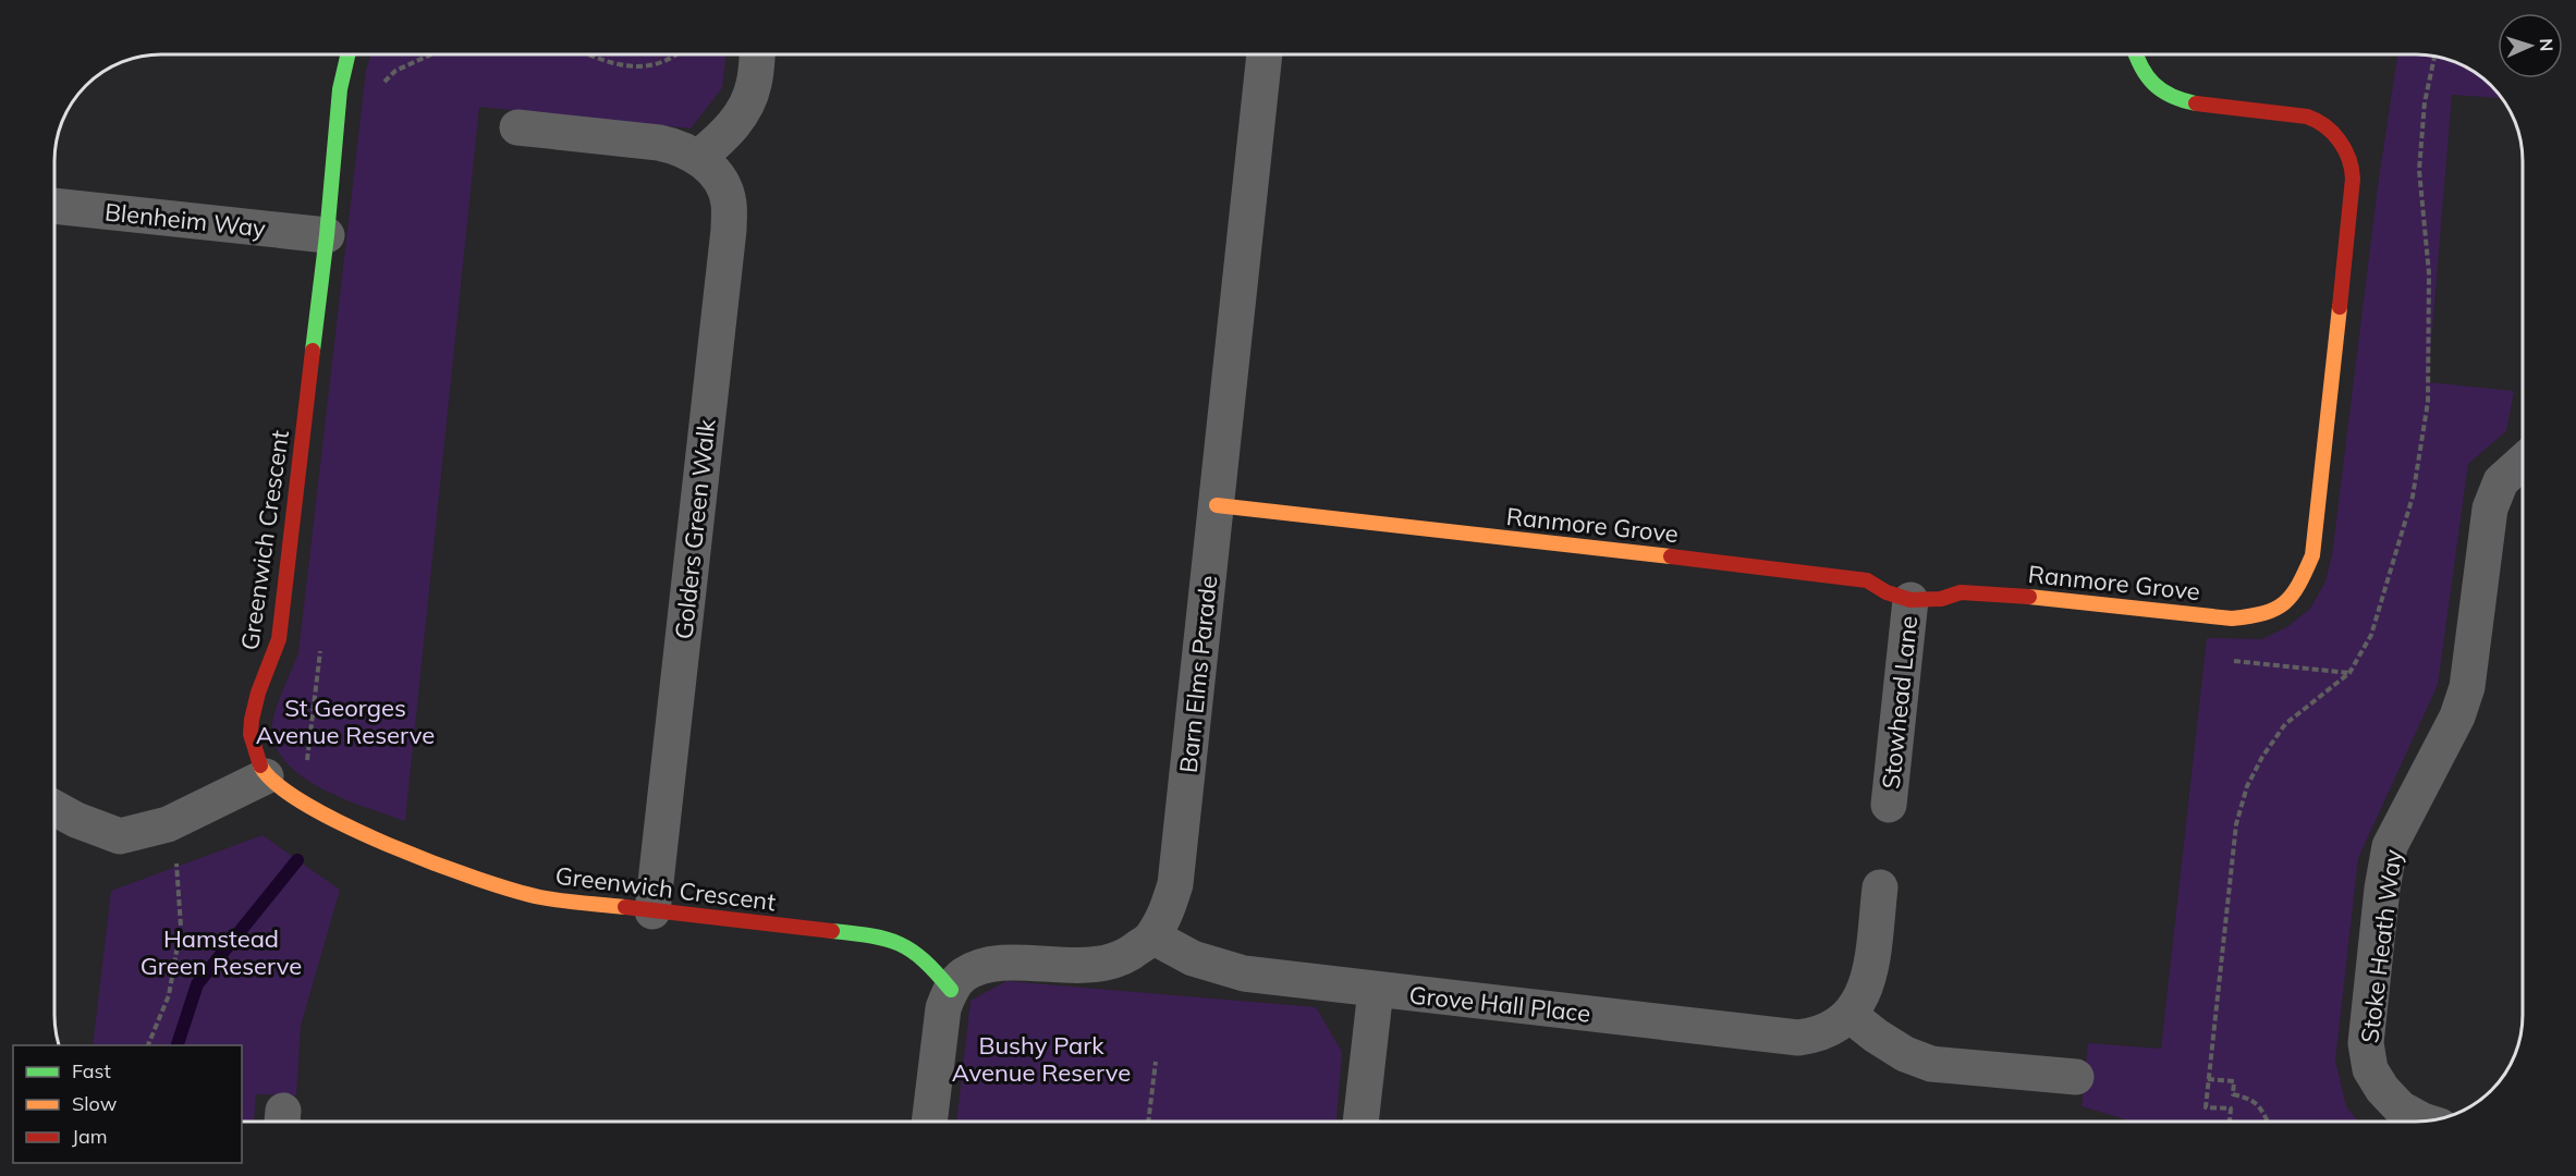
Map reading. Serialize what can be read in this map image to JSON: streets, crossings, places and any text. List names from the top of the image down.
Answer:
{
  "streets": {
    "street": [
      "Blenheim Way",
      "Ranmore Grove",
      "Golders Green Walk",
      "Greenwich Crescent",
      "Barn Elms Parade",
      "Stowhead Lane",
      "Stoke Heath Way",
      "Grove Hall Place"
    ]
  },
  "crossings": [
    ["Blenheim Way", "Greenwich Crescent"],
    ["Ranmore Grove", "Barn Elms Parade"],
    ["Ranmore Grove", "Stowhead Lane"],
    ["Golders Green Walk", "Greenwich Crescent"],
    ["Greenwich Crescent", "Barn Elms Parade"],
    ["Barn Elms Parade", "Grove Hall Place"]
  ],
  "parks": ["St Georges Avenue Reserve", "Hamstead Green Reserve", "Bushy Park Avenue Reserve"],
  "legend": ["Fast", "Slow", "Jam"],
  "north": "right"
}
